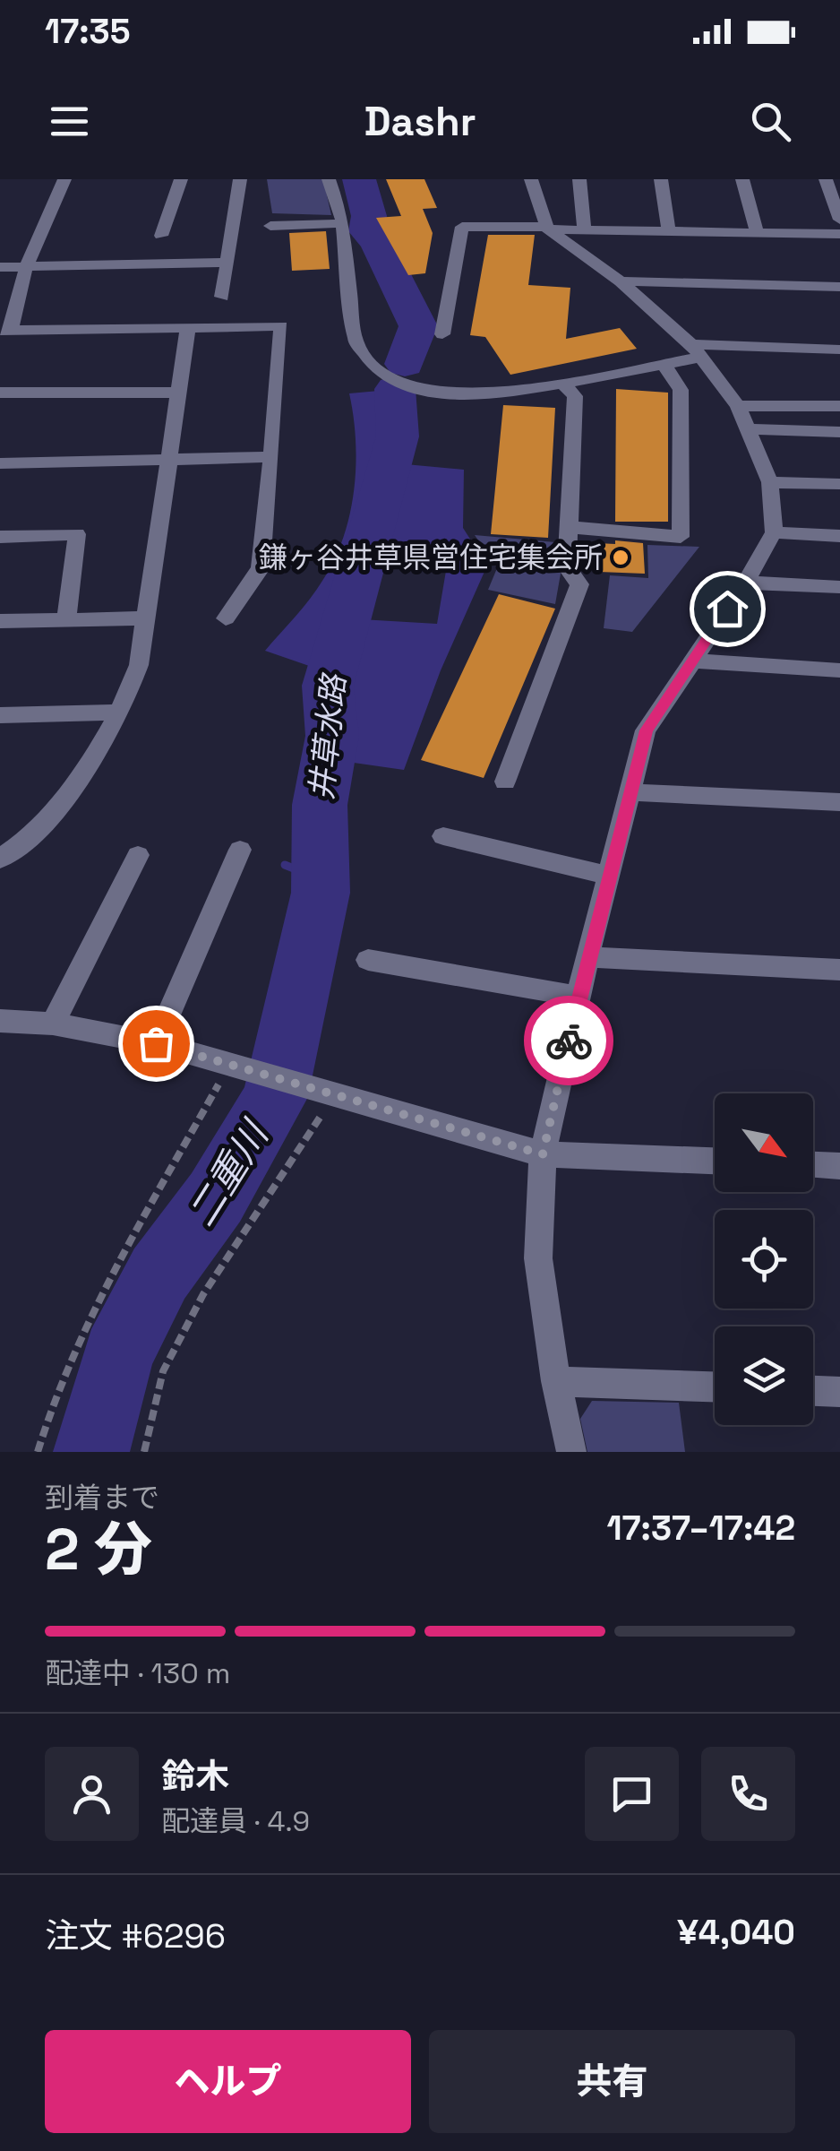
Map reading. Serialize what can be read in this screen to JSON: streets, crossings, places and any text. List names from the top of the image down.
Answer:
{
  "water": ["井草水路", "二重川"],
  "places": ["鎌ヶ谷井草県営住宅集会所"],
  "north": "bottom right",
  "page": {
    "status": "17:35",
    "header": "Dashr",
    "heading": ["2 分", "到着まで", "17:37–17:42"],
    "panel": [
      "鈴木",
      "配達員 · 4.9",
      "注文 #6296",
      "¥4,040"
    ],
    "bar": "配達中 · 130 m",
    "buttons": ["ヘルプ", "共有"]
  }
}
